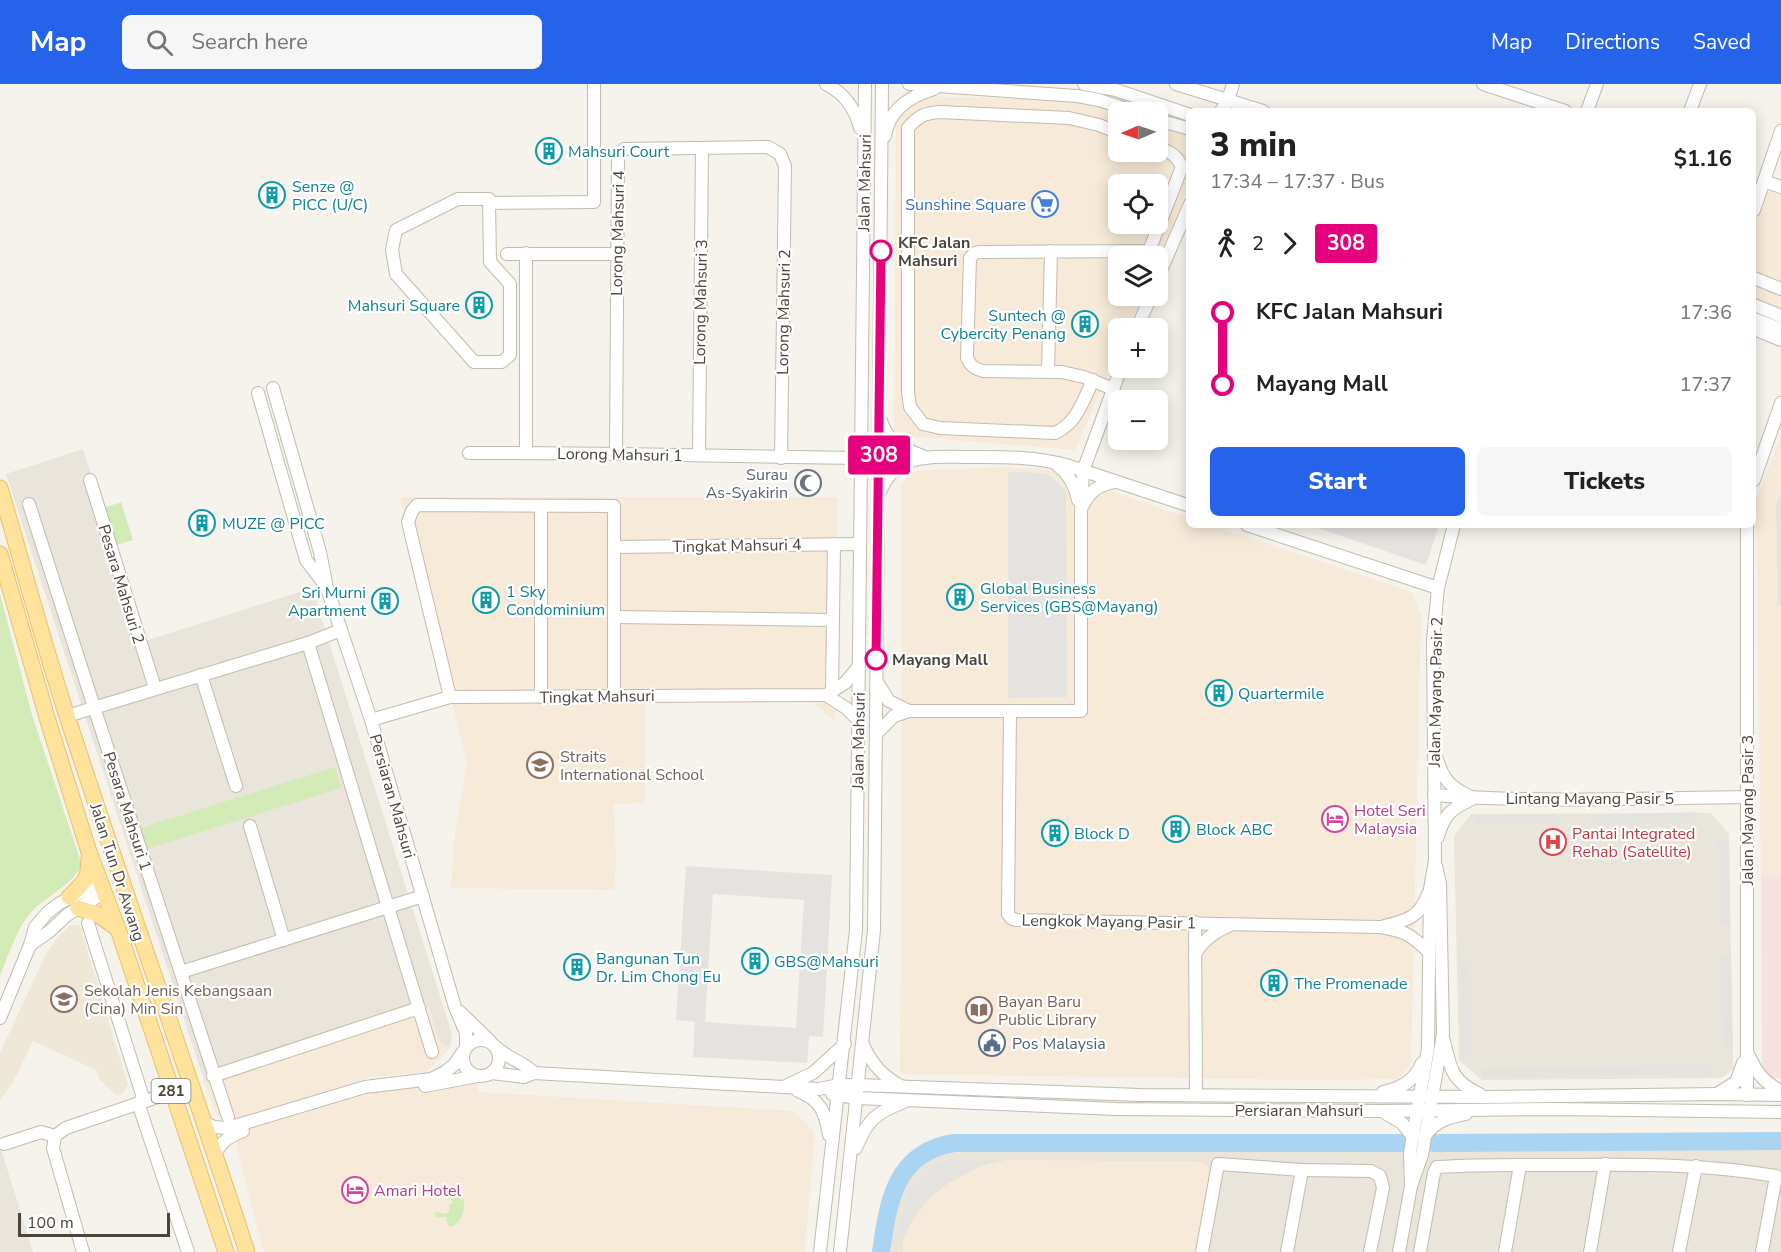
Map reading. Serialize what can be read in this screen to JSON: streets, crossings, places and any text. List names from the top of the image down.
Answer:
{
  "streets": {
    "main road": ["Jalan Tun Dr Awang", "281"],
    "street": [
      "Jalan Mahsuri",
      "Lorong Mahsuri 4",
      "Lorong Mahsuri 3",
      "Lorong Mahsuri 2",
      "Lorong Mahsuri 1",
      "Tingkat Mahsuri 4",
      "Pesara Mahsuri 2",
      "Jalan Mayang Pasir 2",
      "Tingkat Mahsuri",
      "Persiaran Mahsuri",
      "Lintang Mayang Pasir 5",
      "Jalan Mayang Pasir 3",
      "Pesara Mahsuri 1",
      "Lengkok Mayang Pasir 1"
    ]
  },
  "crossings": [
    ["Jalan Mahsuri", "Lorong Mahsuri 1"],
    ["Jalan Mahsuri", "Tingkat Mahsuri 4"],
    ["Jalan Mahsuri", "Persiaran Mahsuri"],
    ["Lorong Mahsuri 4", "Lorong Mahsuri 3"],
    ["Lorong Mahsuri 4", "Lorong Mahsuri 2"],
    ["Lorong Mahsuri 4", "Lorong Mahsuri 1"],
    ["Lorong Mahsuri 3", "Lorong Mahsuri 1"],
    ["Lorong Mahsuri 2", "Lorong Mahsuri 1"],
    ["Jalan Mayang Pasir 2", "Persiaran Mahsuri"],
    ["Jalan Mayang Pasir 2", "Lintang Mayang Pasir 5"],
    ["Jalan Mayang Pasir 2", "Lengkok Mayang Pasir 1"],
    ["Tingkat Mahsuri", "Persiaran Mahsuri"],
    ["Persiaran Mahsuri", "Jalan Mayang Pasir 3"],
    ["Lintang Mayang Pasir 5", "Jalan Mayang Pasir 3"]
  ],
  "places": {
    "building": [
      "Mahsuri Court",
      "Senze @ PICC (U/C)",
      "Mahsuri Square",
      "Suntech @ Cybercity Penang",
      "MUZE @ PICC",
      "Global Business Services (GBS@Mayang)",
      "1 Sky Condominium",
      "Sri Murni Apartment",
      "Quartermile",
      "Block ABC",
      "Block D",
      "GBS@Mahsuri",
      "Bangunan Tun Dr. Lim Chong Eu",
      "The Promenade"
    ],
    "supermarket": ["Sunshine Square"],
    "other": ["KFC Jalan Mahsuri", "Mayang Mall"],
    "mosque": ["Surau As-Syakirin"],
    "school or university": ["Straits International School", "Sekolah Jenis Kebangsaan (Cina) Min Sin"],
    "hotel": ["Hotel Seri Malaysia", "Amari Hotel"],
    "hospital": ["Pantai Integrated Rehab (Satellite)"],
    "library": ["Bayan Baru Public Library"],
    "public building": ["Pos Malaysia"]
  },
  "lines": ["bus line 308"],
  "scale_bar": "100 m",
  "north": "left",
  "page": {
    "header": "Map",
    "search": "Search here",
    "nav": ["Map", "Directions", "Saved"],
    "on_map": "308",
    "map_buttons": ["+", "−"],
    "heading": ["3 min", "17:34 – 17:37 · Bus", "$1.16"],
    "legs": ["2", "308"],
    "list": [
      {
        "name": "KFC Jalan Mahsuri",
        "value": "17:36"
      },
      {
        "name": "Mayang Mall",
        "value": "17:37"
      }
    ],
    "buttons": ["Start", "Tickets"],
    "scale": "100 m"
  }
}
